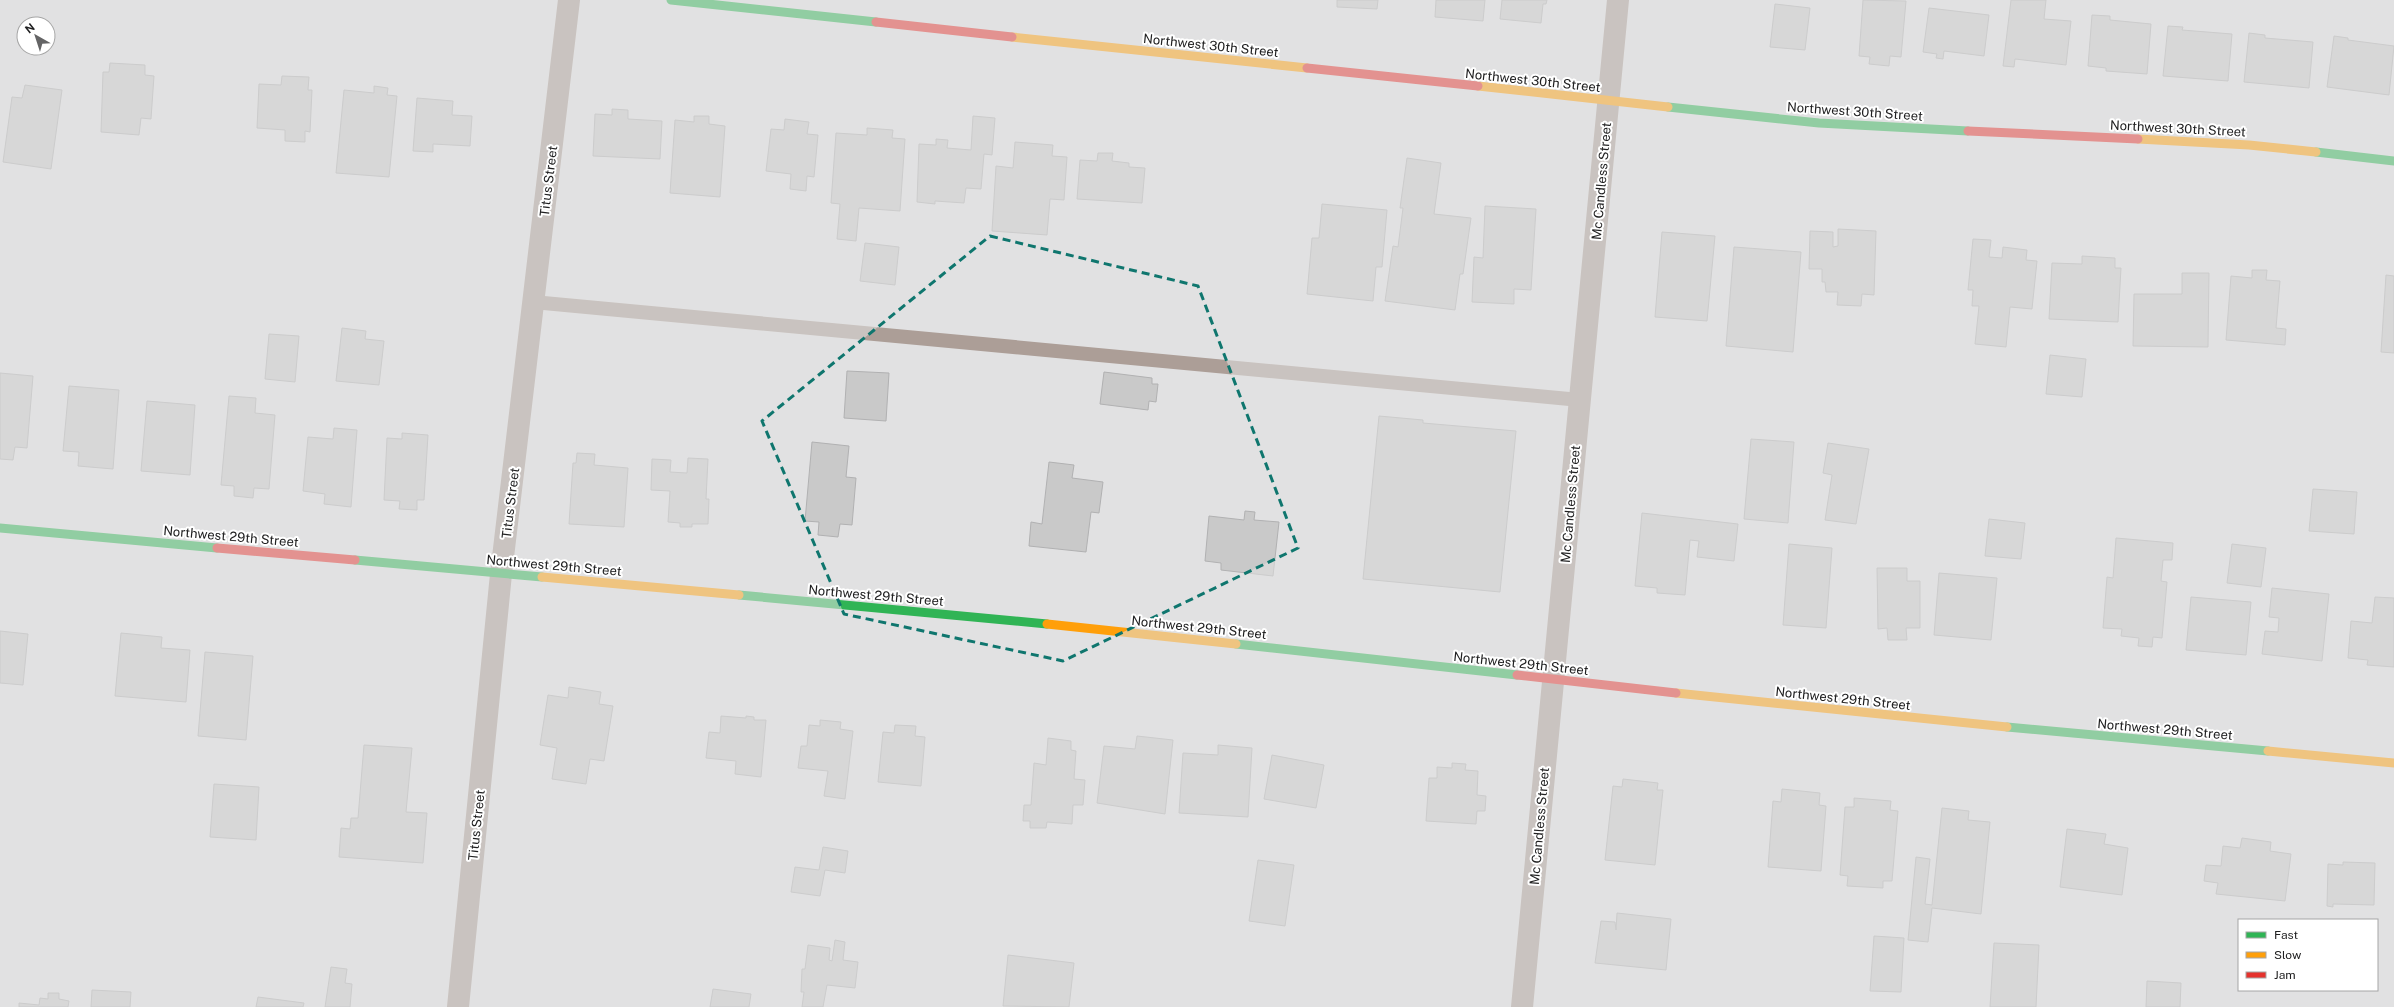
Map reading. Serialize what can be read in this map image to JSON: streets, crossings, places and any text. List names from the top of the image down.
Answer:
{
  "streets": {
    "street": [
      "Northwest 30th Street",
      "Titus Street",
      "Mc Candless Street",
      "Northwest 29th Street"
    ]
  },
  "crossings": [
    ["Northwest 30th Street", "Mc Candless Street"],
    ["Titus Street", "Northwest 29th Street"],
    ["Mc Candless Street", "Northwest 29th Street"]
  ],
  "legend": ["Fast", "Slow", "Jam"],
  "north": "top left"
}
